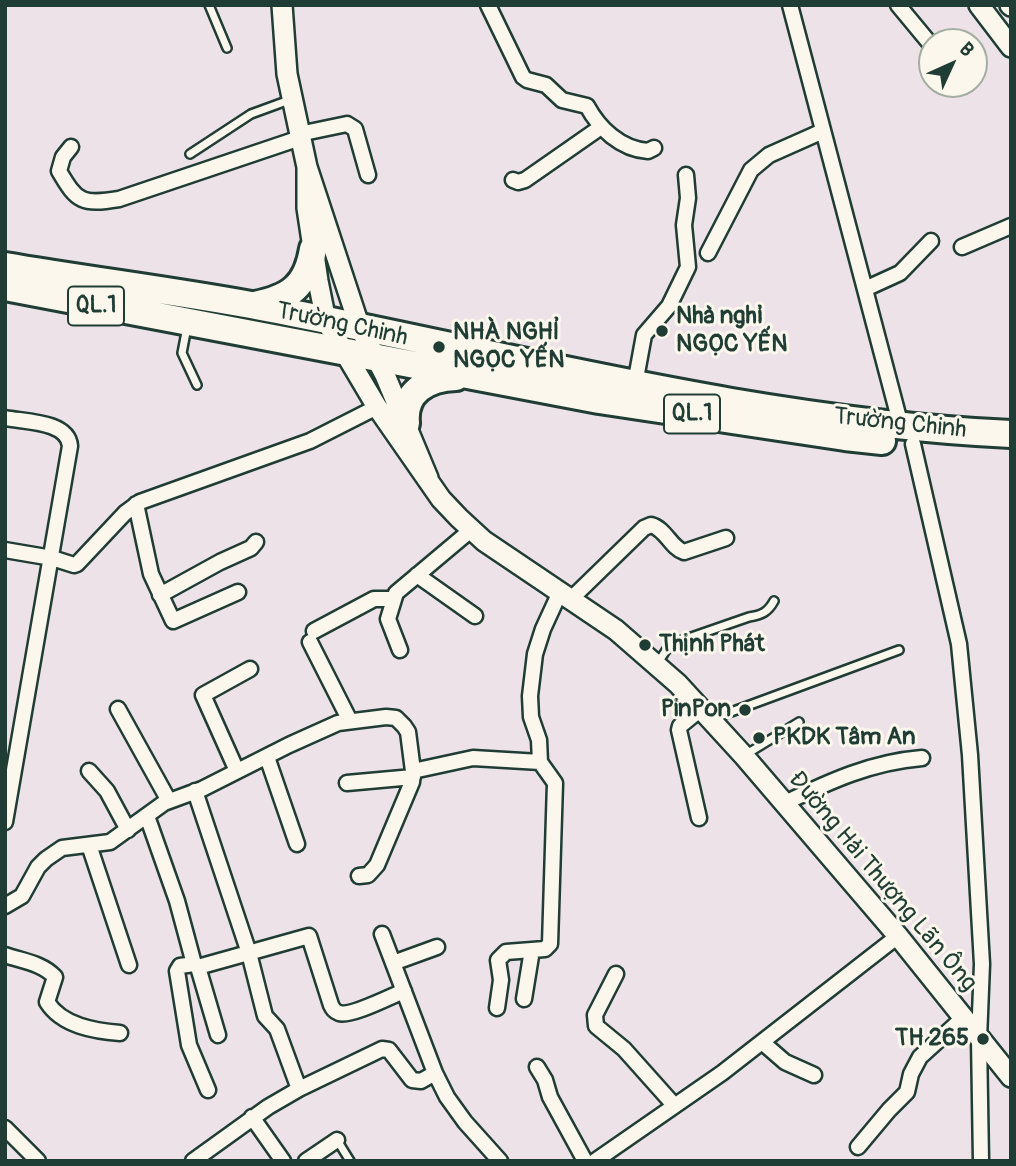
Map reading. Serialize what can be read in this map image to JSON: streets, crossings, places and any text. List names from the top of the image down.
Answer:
{
  "streets": {
    "highway": ["QL.1", "Trường Chinh"],
    "street": ["Đường Hải Thượng Lãn Ông"]
  },
  "crossings": [
    ["Trường Chinh", "Đường Hải Thượng Lãn Ông"]
  ],
  "places": [
    "Nhà nghỉ NGỌC YẾN",
    "NHÀ NGHỈ NGỌC YẾN",
    "Thịnh Phát",
    "PinPon",
    "PKDK Tâm An",
    "TH 265"
  ],
  "north": "top right"
}
